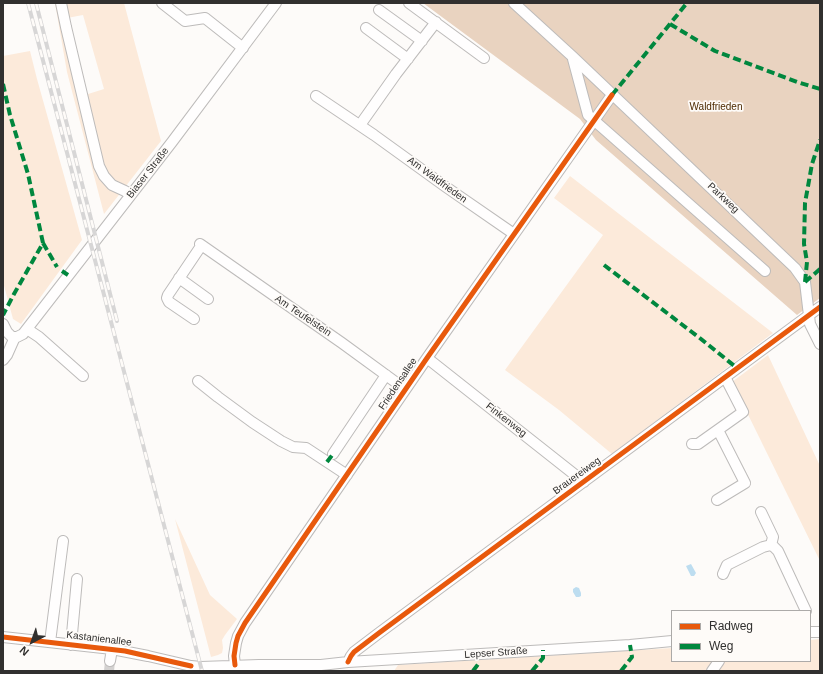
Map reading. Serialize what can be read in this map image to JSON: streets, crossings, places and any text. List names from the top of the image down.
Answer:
{
  "streets": {
    "street": [
      "Biaser Straße",
      "Am Waldfrieden",
      "Parkweg",
      "Am Teufelstein",
      "Friedensallee",
      "Finkenweg",
      "Brauereiweg",
      "Kastanienallee",
      "Lepser Straße"
    ]
  },
  "crossings": [
    ["Am Waldfrieden", "Friedensallee"],
    ["Parkweg", "Brauereiweg"],
    ["Am Teufelstein", "Friedensallee"],
    ["Friedensallee", "Finkenweg"],
    ["Friedensallee", "Lepser Straße"],
    ["Finkenweg", "Brauereiweg"],
    ["Brauereiweg", "Lepser Straße"]
  ],
  "parks": ["Waldfrieden"],
  "legend": ["Radweg", "Weg"],
  "north": "bottom left"
}
